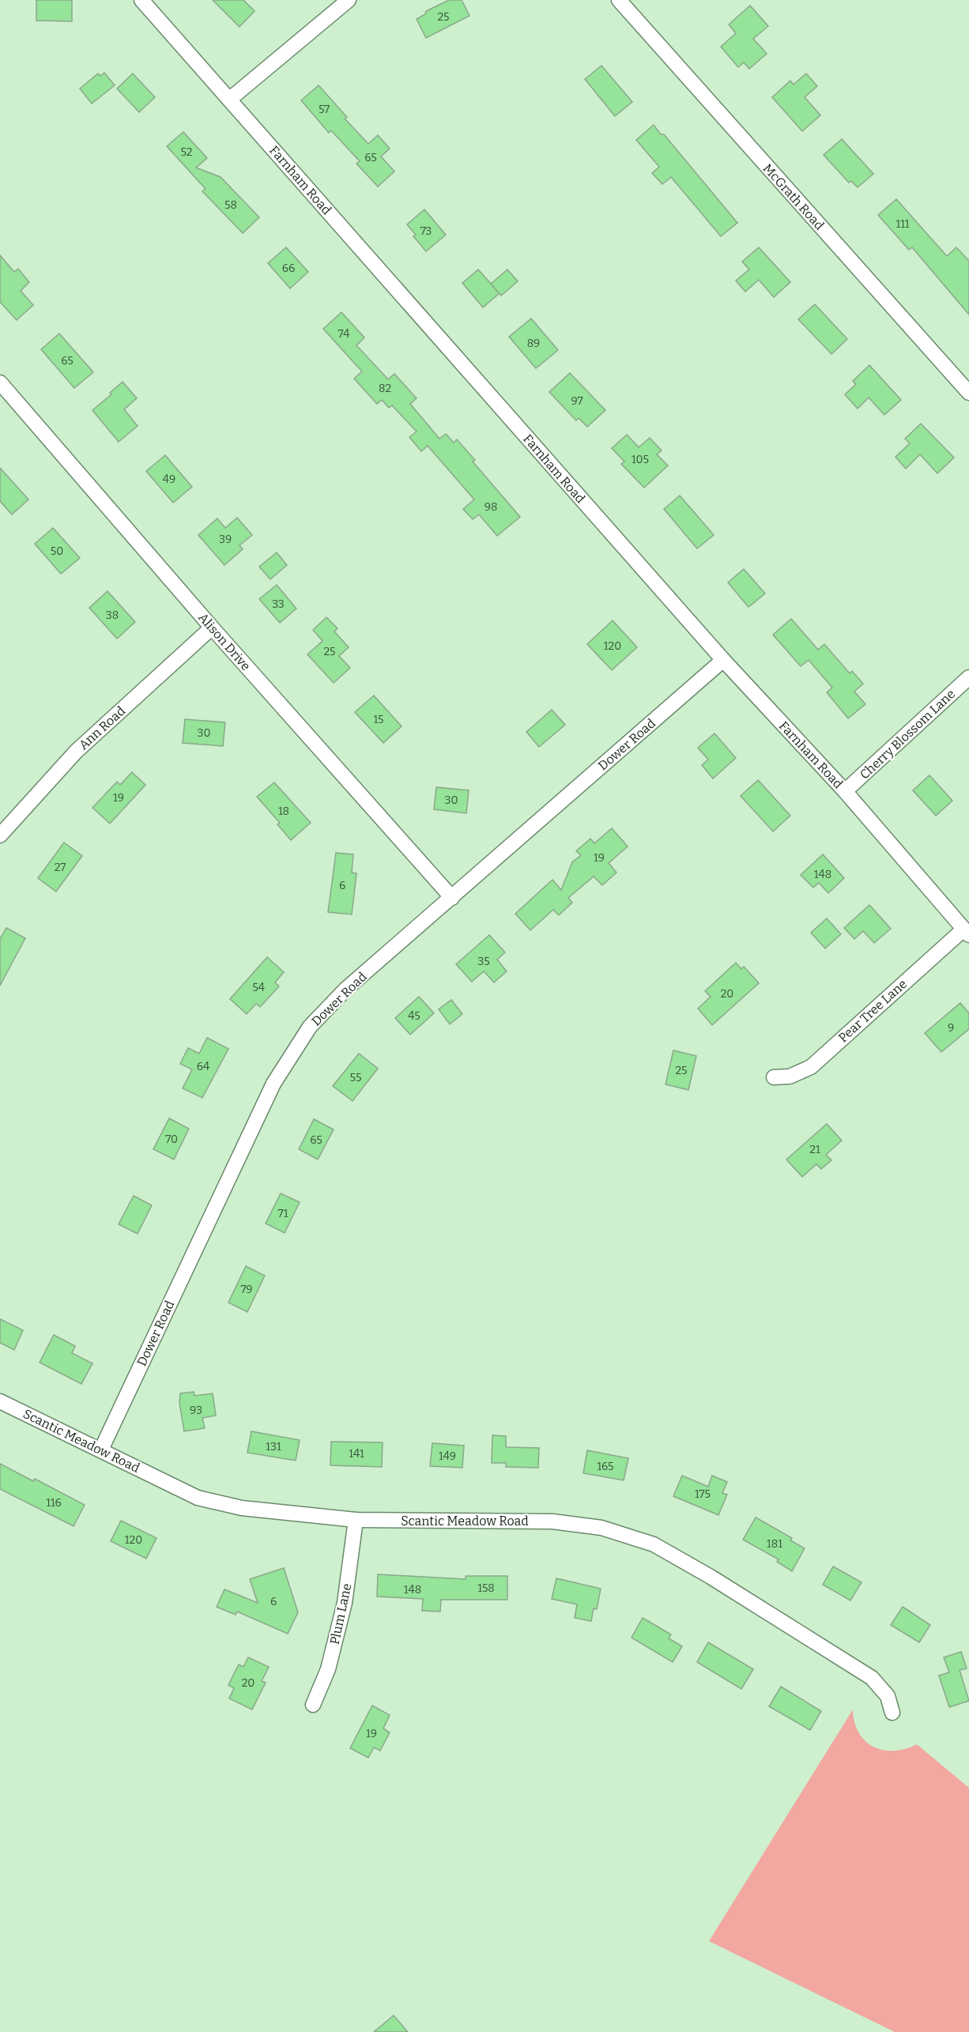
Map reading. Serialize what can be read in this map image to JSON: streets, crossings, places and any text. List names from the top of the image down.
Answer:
{
  "streets": {
    "street": [
      "Farnham Road",
      "McGrath Road",
      "Alison Drive",
      "Ann Road",
      "Cherry Blossom Lane",
      "Dower Road",
      "Pear Tree Lane",
      "Scantic Meadow Road",
      "Plum Lane"
    ]
  },
  "crossings": [
    ["Farnham Road", "Cherry Blossom Lane"],
    ["Farnham Road", "Dower Road"],
    ["Farnham Road", "Pear Tree Lane"],
    ["Alison Drive", "Ann Road"],
    ["Alison Drive", "Dower Road"],
    ["Dower Road", "Scantic Meadow Road"],
    ["Scantic Meadow Road", "Plum Lane"]
  ],
  "house_numbers": [
    "25",
    "57",
    "52",
    "65",
    "58",
    "111",
    "73",
    "66",
    "74",
    "89",
    "65",
    "82",
    "97",
    "105",
    "49",
    "98",
    "39",
    "50",
    "33",
    "38",
    "120",
    "25",
    "15",
    "30",
    "19",
    "30",
    "18",
    "19",
    "27",
    "148",
    "6",
    "35",
    "54",
    "20",
    "45",
    "9",
    "64",
    "25",
    "55",
    "70",
    "65",
    "21",
    "71",
    "79",
    "93",
    "131",
    "141",
    "149",
    "165",
    "175",
    "116",
    "120",
    "181",
    "158",
    "148",
    "6",
    "20",
    "19"
  ]
}
